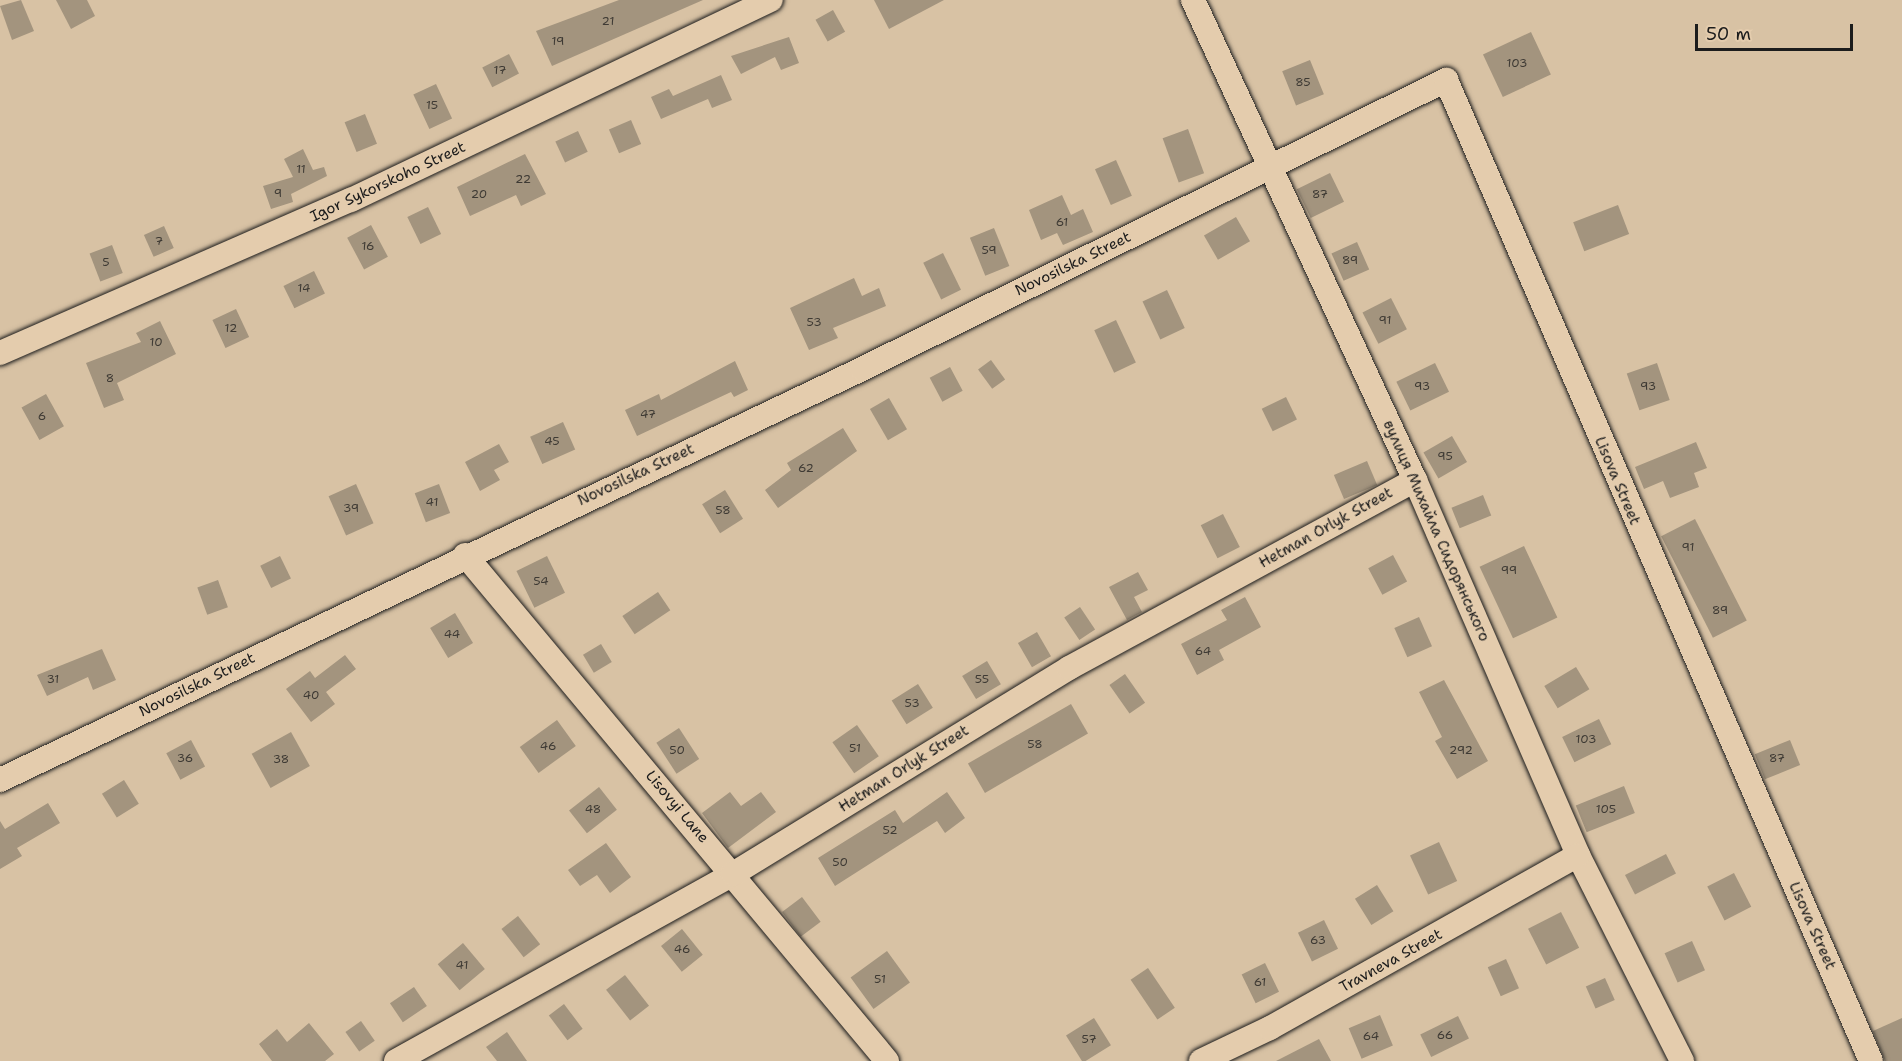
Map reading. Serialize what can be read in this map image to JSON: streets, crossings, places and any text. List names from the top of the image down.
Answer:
{
  "streets": {
    "street": [
      "Igor Sykorskoho Street",
      "Novosilska Street",
      "Lisova Street",
      "Hetman Orlyk Street",
      "вулиця Михайла Сидорянського",
      "Lisovyi Lane",
      "Travneva Street"
    ]
  },
  "crossings": [
    ["Novosilska Street", "Lisova Street"],
    ["Novosilska Street", "вулиця Михайла Сидорянського"],
    ["Novosilska Street", "Lisovyi Lane"],
    ["Lisova Street", "вулиця Михайла Сидорянського"],
    ["Hetman Orlyk Street", "вулиця Михайла Сидорянського"],
    ["Hetman Orlyk Street", "Lisovyi Lane"],
    ["вулиця Михайла Сидорянського", "Travneva Street"]
  ],
  "house_numbers": [
    "21",
    "19",
    "103",
    "17",
    "85",
    "15",
    "11",
    "22",
    "9",
    "20",
    "87",
    "61",
    "7",
    "16",
    "59",
    "89",
    "5",
    "14",
    "91",
    "53",
    "12",
    "10",
    "8",
    "93",
    "93",
    "47",
    "6",
    "45",
    "95",
    "62",
    "41",
    "39",
    "58",
    "91",
    "99",
    "54",
    "89",
    "44",
    "64",
    "31",
    "55",
    "40",
    "53",
    "103",
    "58",
    "46",
    "51",
    "50",
    "292",
    "36",
    "87",
    "38",
    "48",
    "105",
    "52",
    "50",
    "63",
    "46",
    "41",
    "51",
    "61",
    "66",
    "64",
    "57"
  ],
  "scale_bar": "50 m"
}
